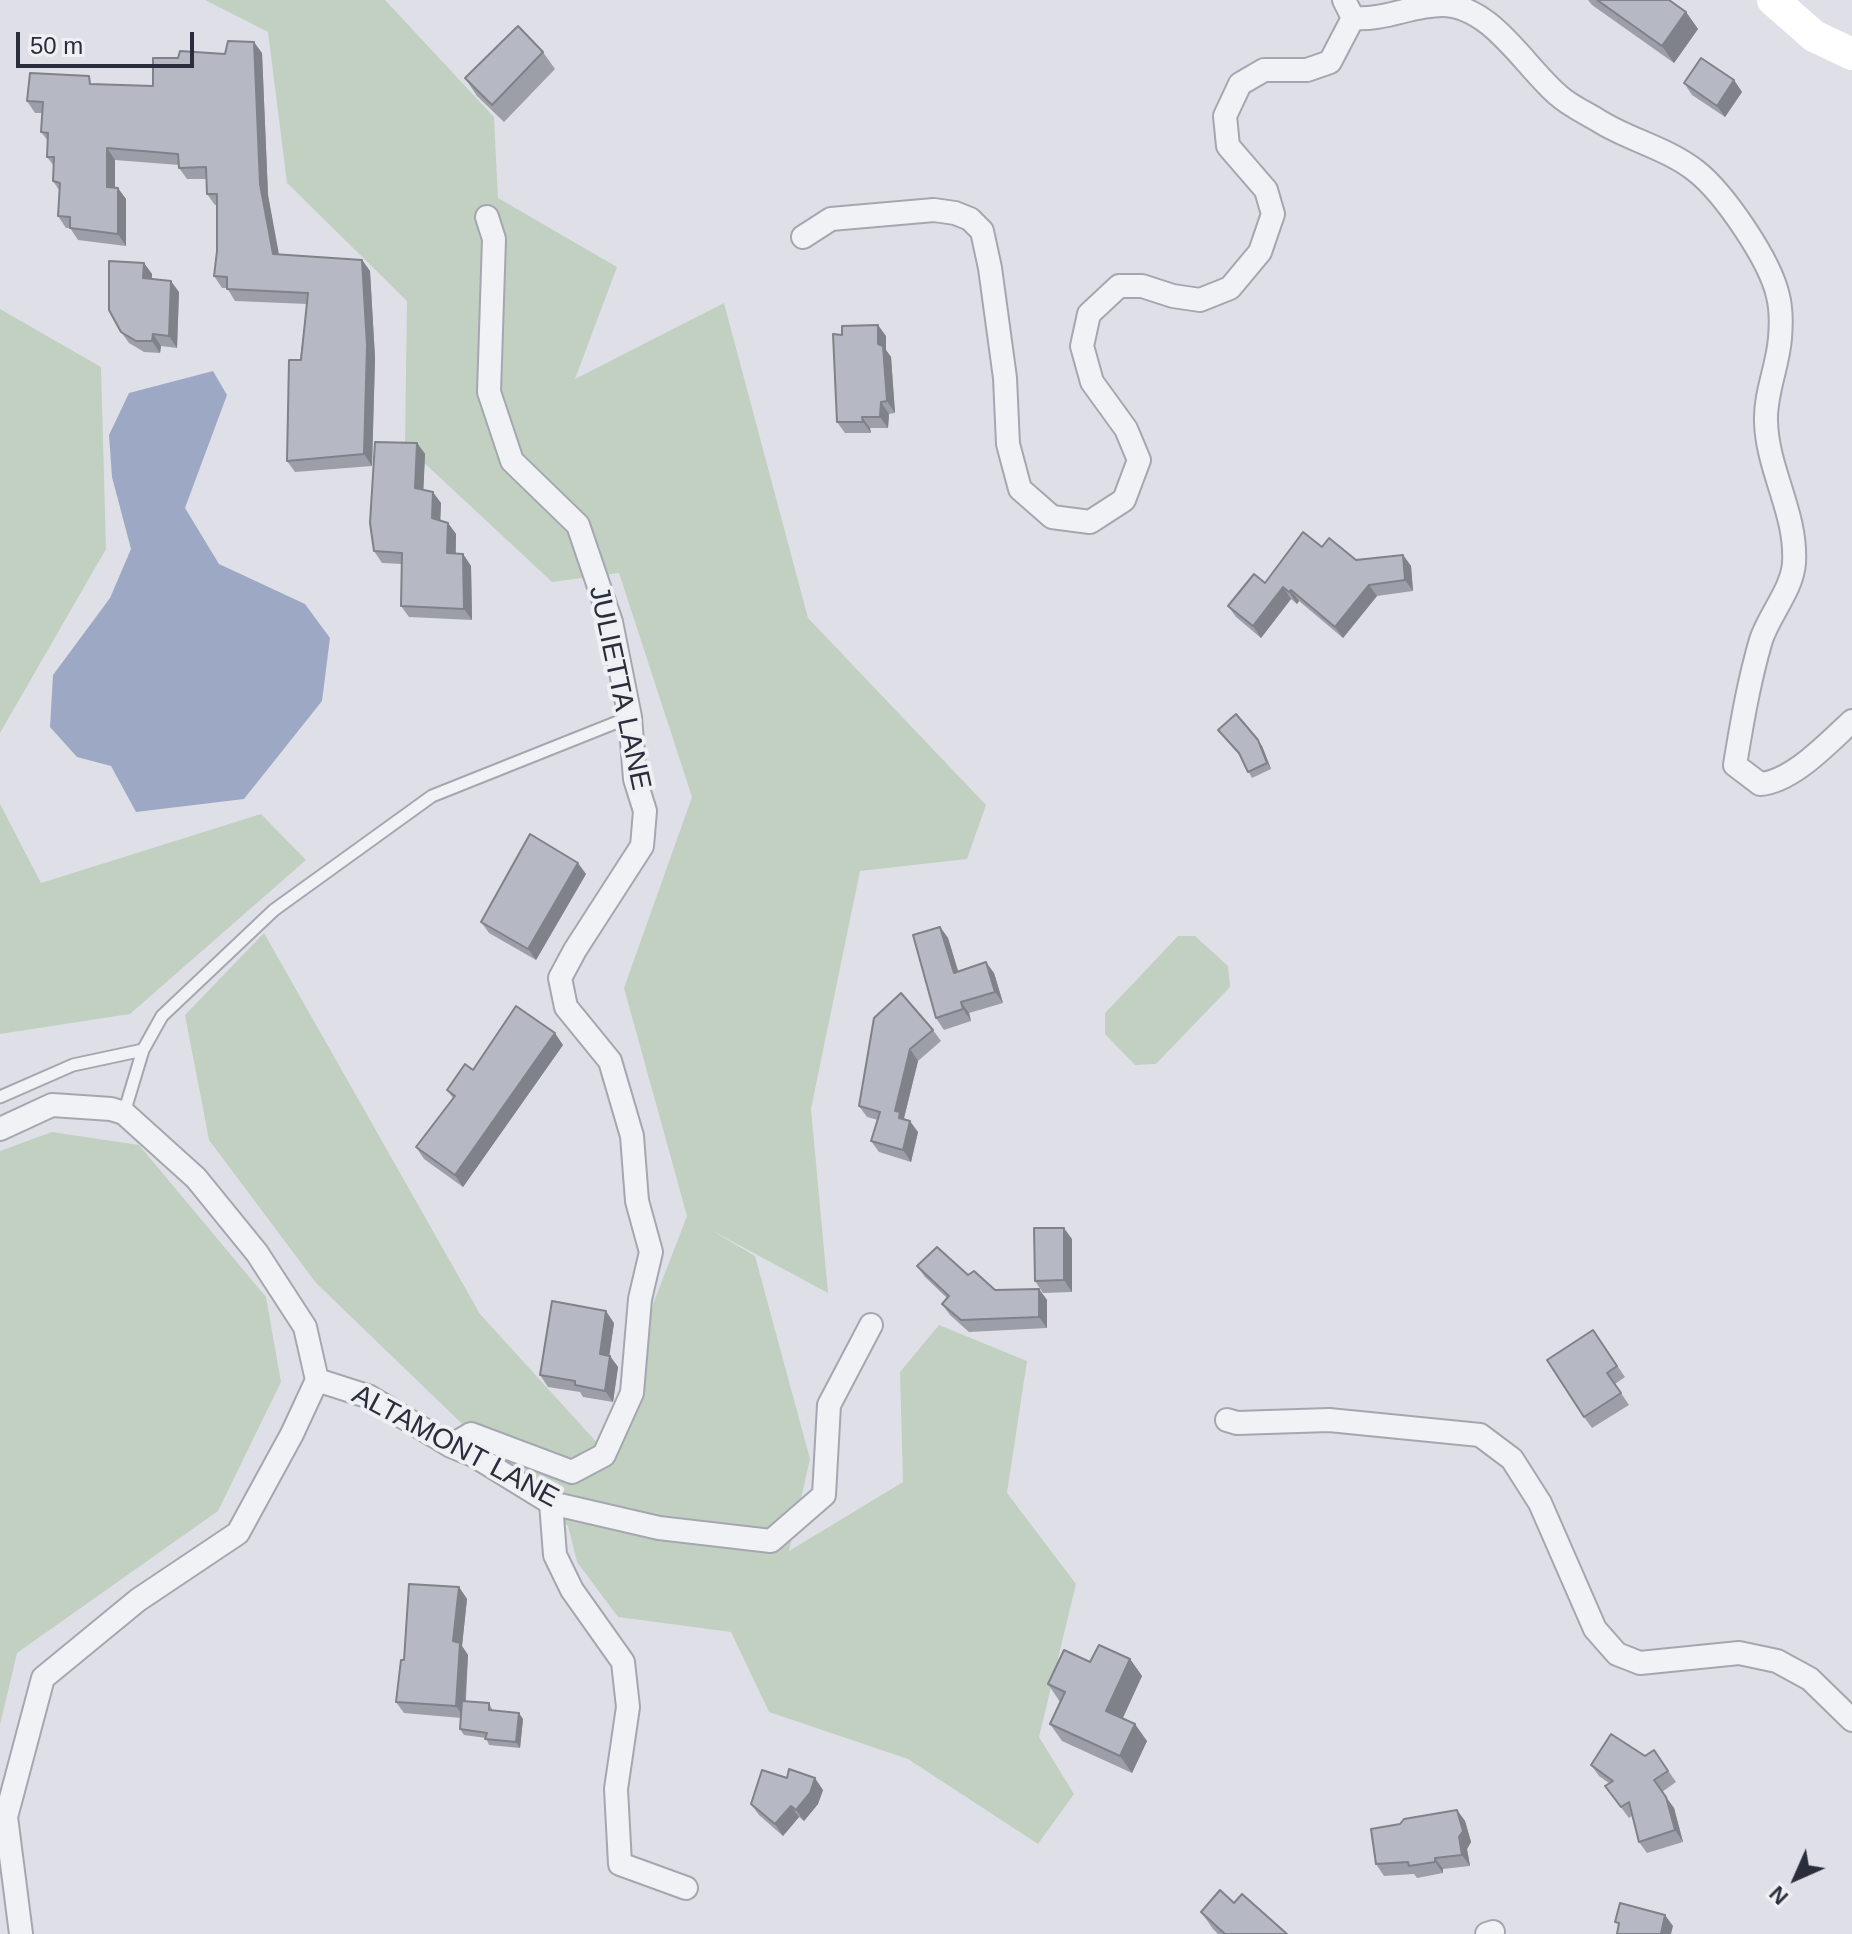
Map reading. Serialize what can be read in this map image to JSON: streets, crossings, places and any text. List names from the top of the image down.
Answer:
{
  "streets": {
    "street": ["JULIETTA LANE", "ALTAMONT LANE"]
  },
  "crossings": [
    ["JULIETTA LANE", "ALTAMONT LANE"]
  ],
  "scale_bar": "50 m",
  "north": "bottom left"
}
